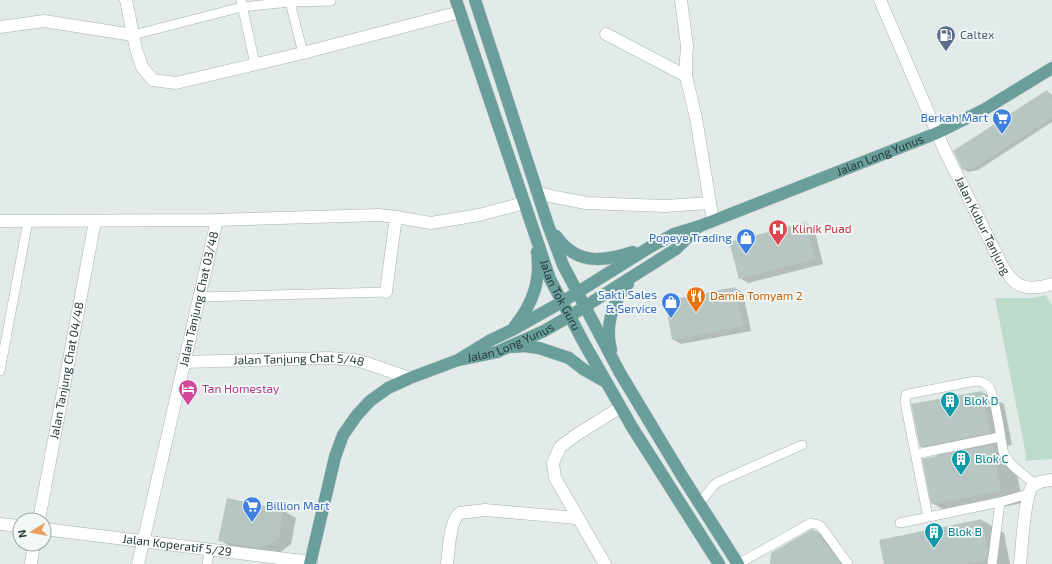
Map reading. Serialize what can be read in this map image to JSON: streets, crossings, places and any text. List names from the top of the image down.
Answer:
{
  "streets": {
    "main road": ["Jalan Long Yunus", "Jalan Tok Guru"],
    "street": [
      "Jalan Kubur Tanjung",
      "Jalan Tanjung Chat 03/48",
      "Jalan Tanjung Chat 5/48",
      "Jalan Tanjung Chat 04/48",
      "Jalan Koperatif 5/29"
    ]
  },
  "crossings": [
    ["Jalan Long Yunus", "Jalan Kubur Tanjung"],
    ["Jalan Long Yunus", "Jalan Tok Guru"],
    ["Jalan Long Yunus", "Jalan Tanjung Chat 5/48"],
    ["Jalan Long Yunus", "Jalan Koperatif 5/29"],
    ["Jalan Tanjung Chat 03/48", "Jalan Tanjung Chat 5/48"],
    ["Jalan Tanjung Chat 03/48", "Jalan Koperatif 5/29"]
  ],
  "places": {
    "fuel station": ["Caltex"],
    "supermarket": ["Berkah Mart", "Billion Mart"],
    "hospital": ["Klinik Puad"],
    "shop": ["Popeye Trading", "Sakti Sales & Service"],
    "restaurant": ["Damia Tomyam 2"],
    "hotel": ["Tan Homestay"],
    "building": ["Blok D", "Blok C", "Blok B"]
  },
  "north": "left"
}
